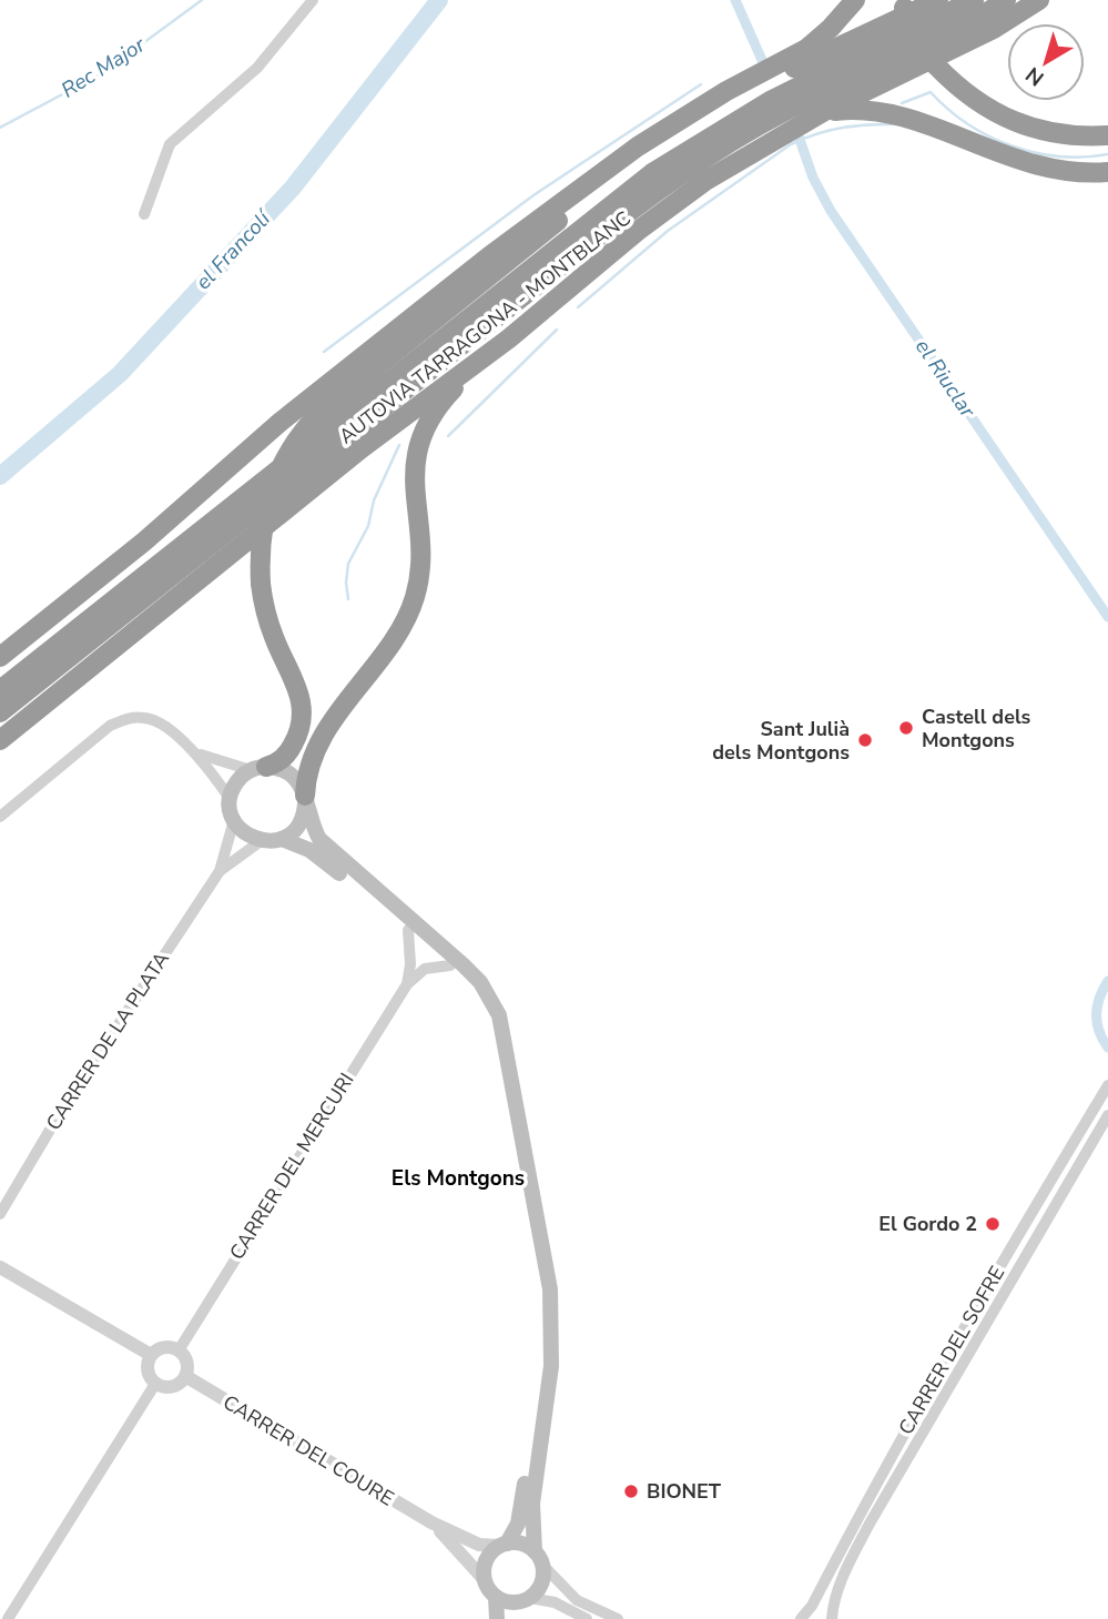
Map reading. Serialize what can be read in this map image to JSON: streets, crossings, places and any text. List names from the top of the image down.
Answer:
{
  "streets": {
    "highway": ["AUTOVIA TARRAGONA - MONTBLANC"],
    "street": [
      "CARRER DE LA PLATA",
      "CARRER DEL MERCURI",
      "CARRER DEL SOFRE",
      "CARRER DEL COURE"
    ]
  },
  "crossings": [
    ["CARRER DEL MERCURI", "CARRER DEL COURE"]
  ],
  "districts": ["Els Montgons"],
  "water": ["Rec Major", "el Francolí", "el Riuclar"],
  "places": [
    "Castell dels Montgons",
    "Sant Julià dels Montgons",
    "El Gordo 2",
    "BIONET"
  ],
  "north": "bottom left"
}
